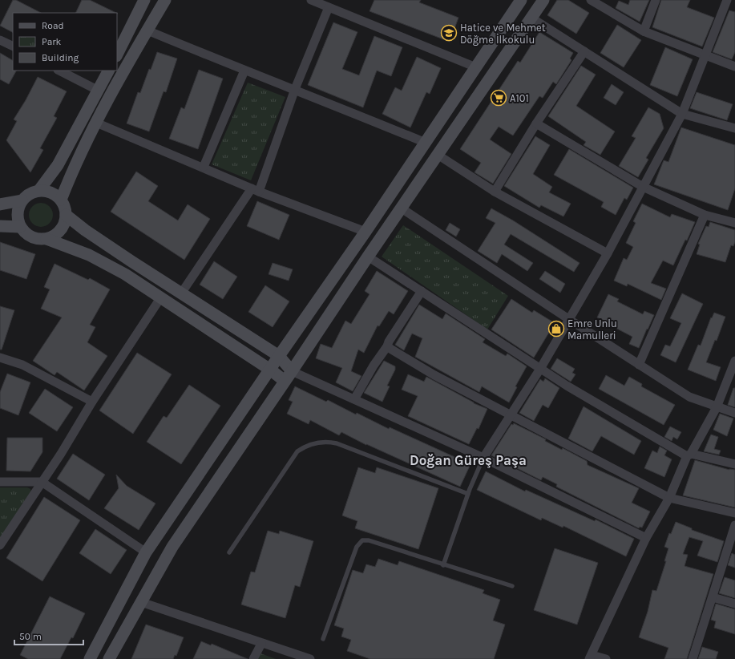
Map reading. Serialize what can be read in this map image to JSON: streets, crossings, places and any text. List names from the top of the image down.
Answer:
{
  "districts": ["Doğan Güreş Paşa"],
  "places": {
    "school or university": ["Hatice ve Mehmet Döğme İlkokulu"],
    "supermarket": ["A101"],
    "shop": ["Emre Unlu Mamulleri"]
  },
  "legend": ["Road", "Park", "Building"],
  "scale_bar": "50 m"
}
